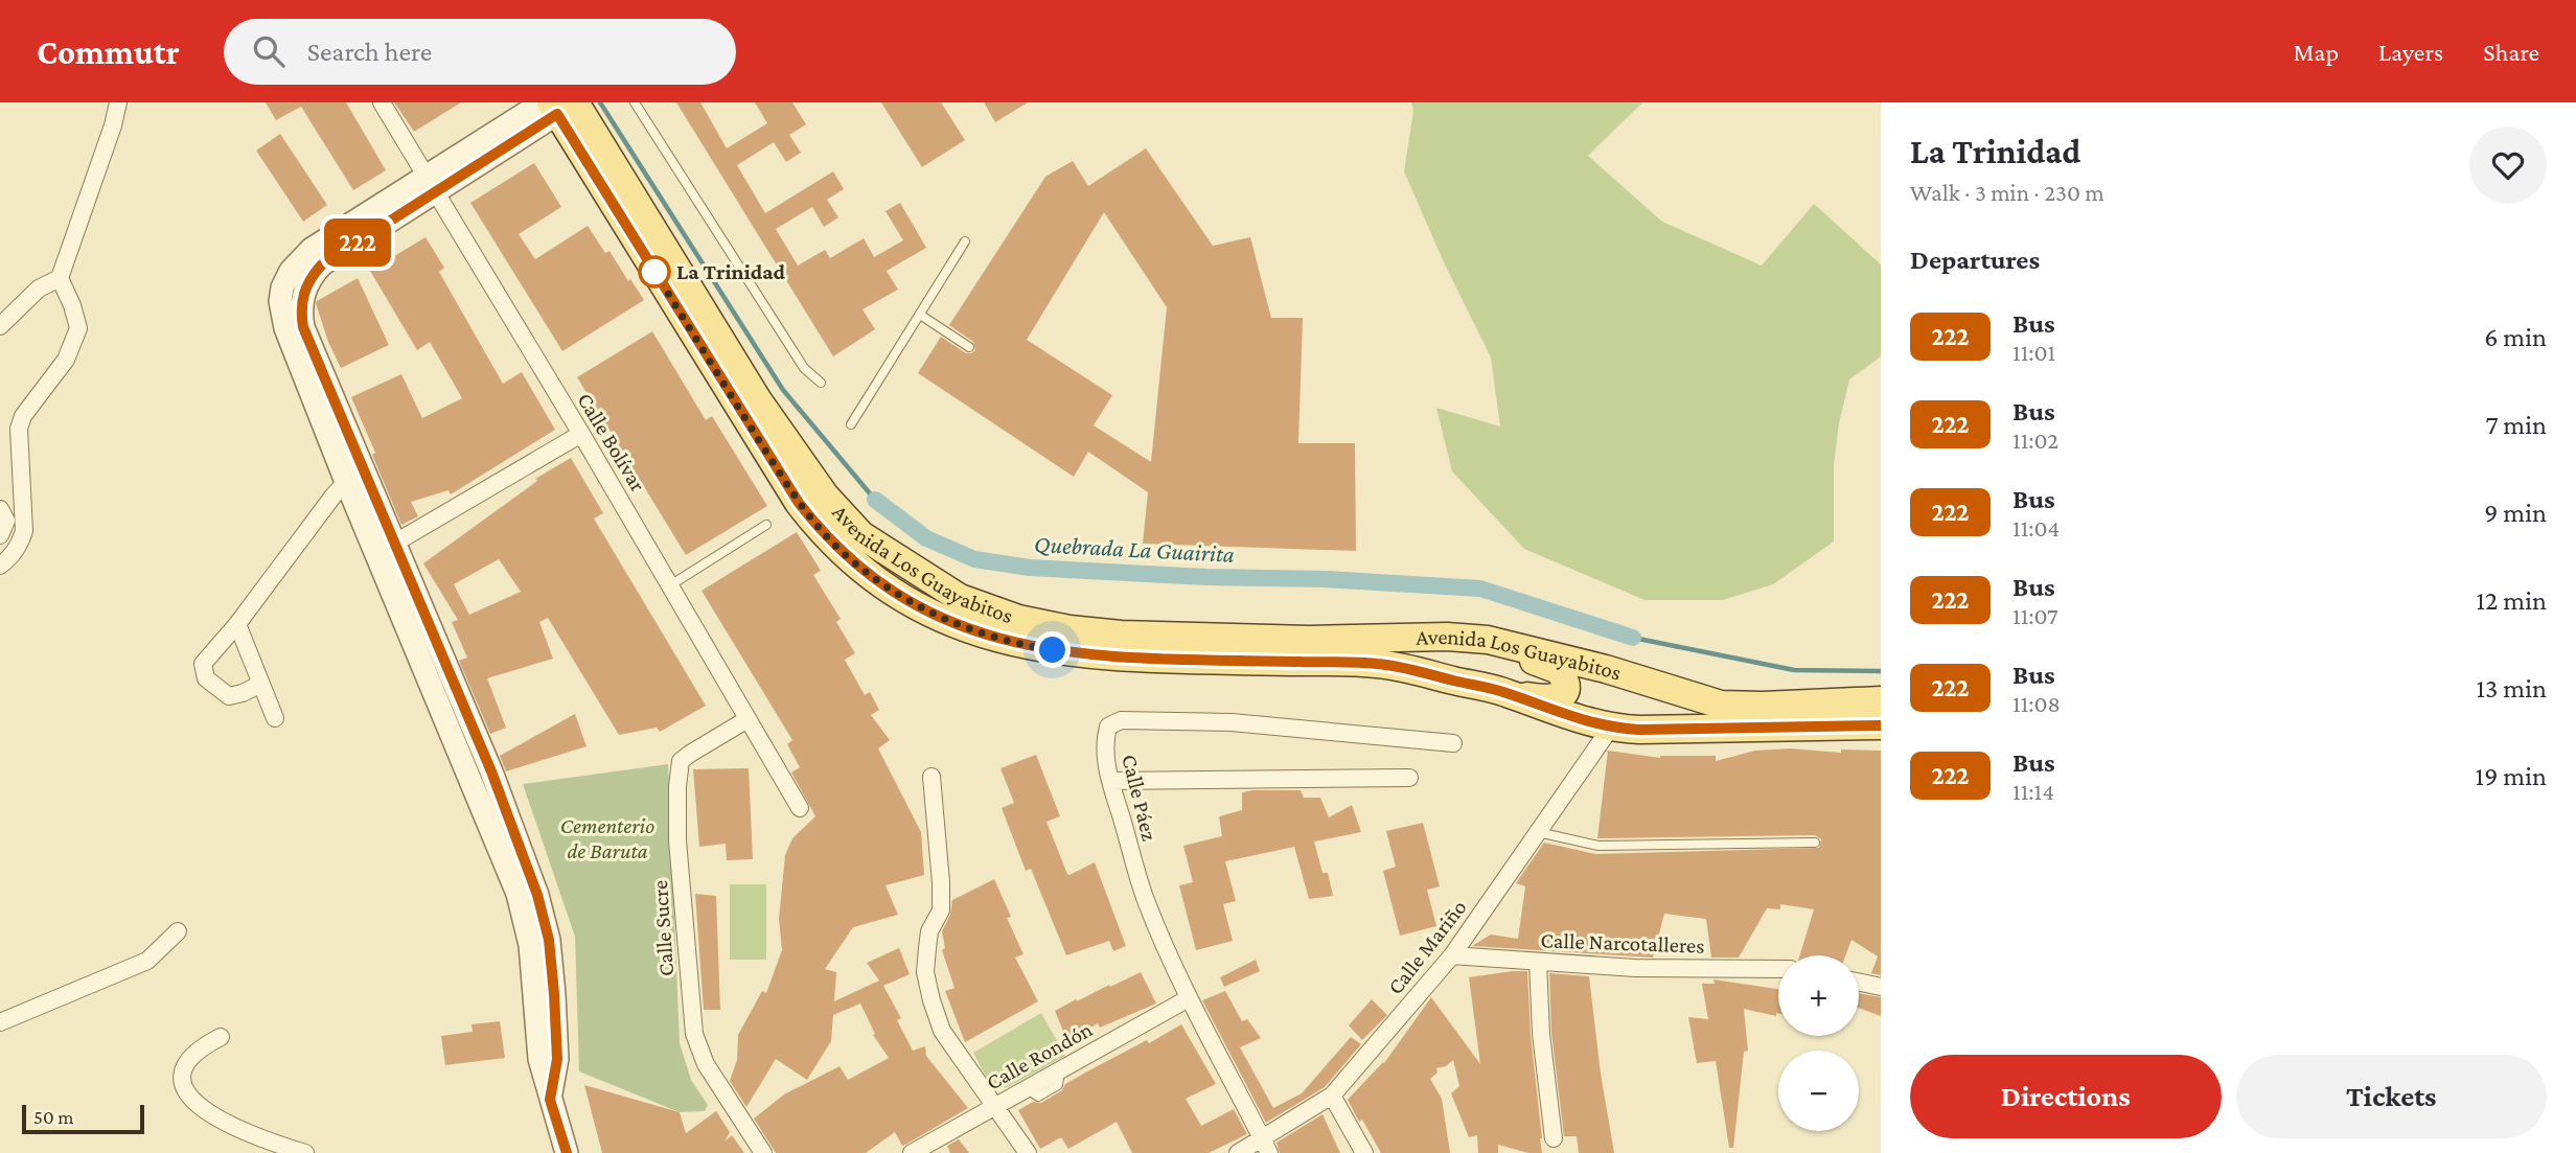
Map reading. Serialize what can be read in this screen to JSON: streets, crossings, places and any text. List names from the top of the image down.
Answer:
{
  "streets": {
    "main road": ["Avenida Los Guayabitos"],
    "street": [
      "Calle Bolívar",
      "Calle Páez",
      "Calle Sucre",
      "Calle Narcotalleres",
      "Calle Mariño",
      "Calle Rondón"
    ]
  },
  "crossings": [
    ["Calle Bolívar", "Calle Sucre"],
    ["Avenida Los Guayabitos", "Calle Mariño"],
    ["Calle Páez", "Calle Mariño"],
    ["Calle Páez", "Calle Rondón"],
    ["Calle Narcotalleres", "Calle Mariño"]
  ],
  "water": ["Quebrada La Guairita"],
  "parks": ["Cementerio de Baruta"],
  "places": ["La Trinidad"],
  "lines": ["bus line 222"],
  "scale_bar": "50 m",
  "page": {
    "header": "Commutr",
    "search": "Search here",
    "nav": ["Map", "Layers", "Share"],
    "on_map": "222",
    "heading": [
      ["La Trinidad", "Walk · 3 min · 230 m"],
      "Departures"
    ],
    "list": [
      {
        "mark": "222",
        "name": "Bus",
        "note": "11:01",
        "value": "6 min"
      },
      {
        "mark": "222",
        "name": "Bus",
        "note": "11:02",
        "value": "7 min"
      },
      {
        "mark": "222",
        "name": "Bus",
        "note": "11:04",
        "value": "9 min"
      },
      {
        "mark": "222",
        "name": "Bus",
        "note": "11:07",
        "value": "12 min"
      },
      {
        "mark": "222",
        "name": "Bus",
        "note": "11:08",
        "value": "13 min"
      },
      {
        "mark": "222",
        "name": "Bus",
        "note": "11:14",
        "value": "19 min"
      }
    ],
    "map_buttons": ["+", "−"],
    "buttons": ["Directions", "Tickets"],
    "scale": "50 m"
  }
}
